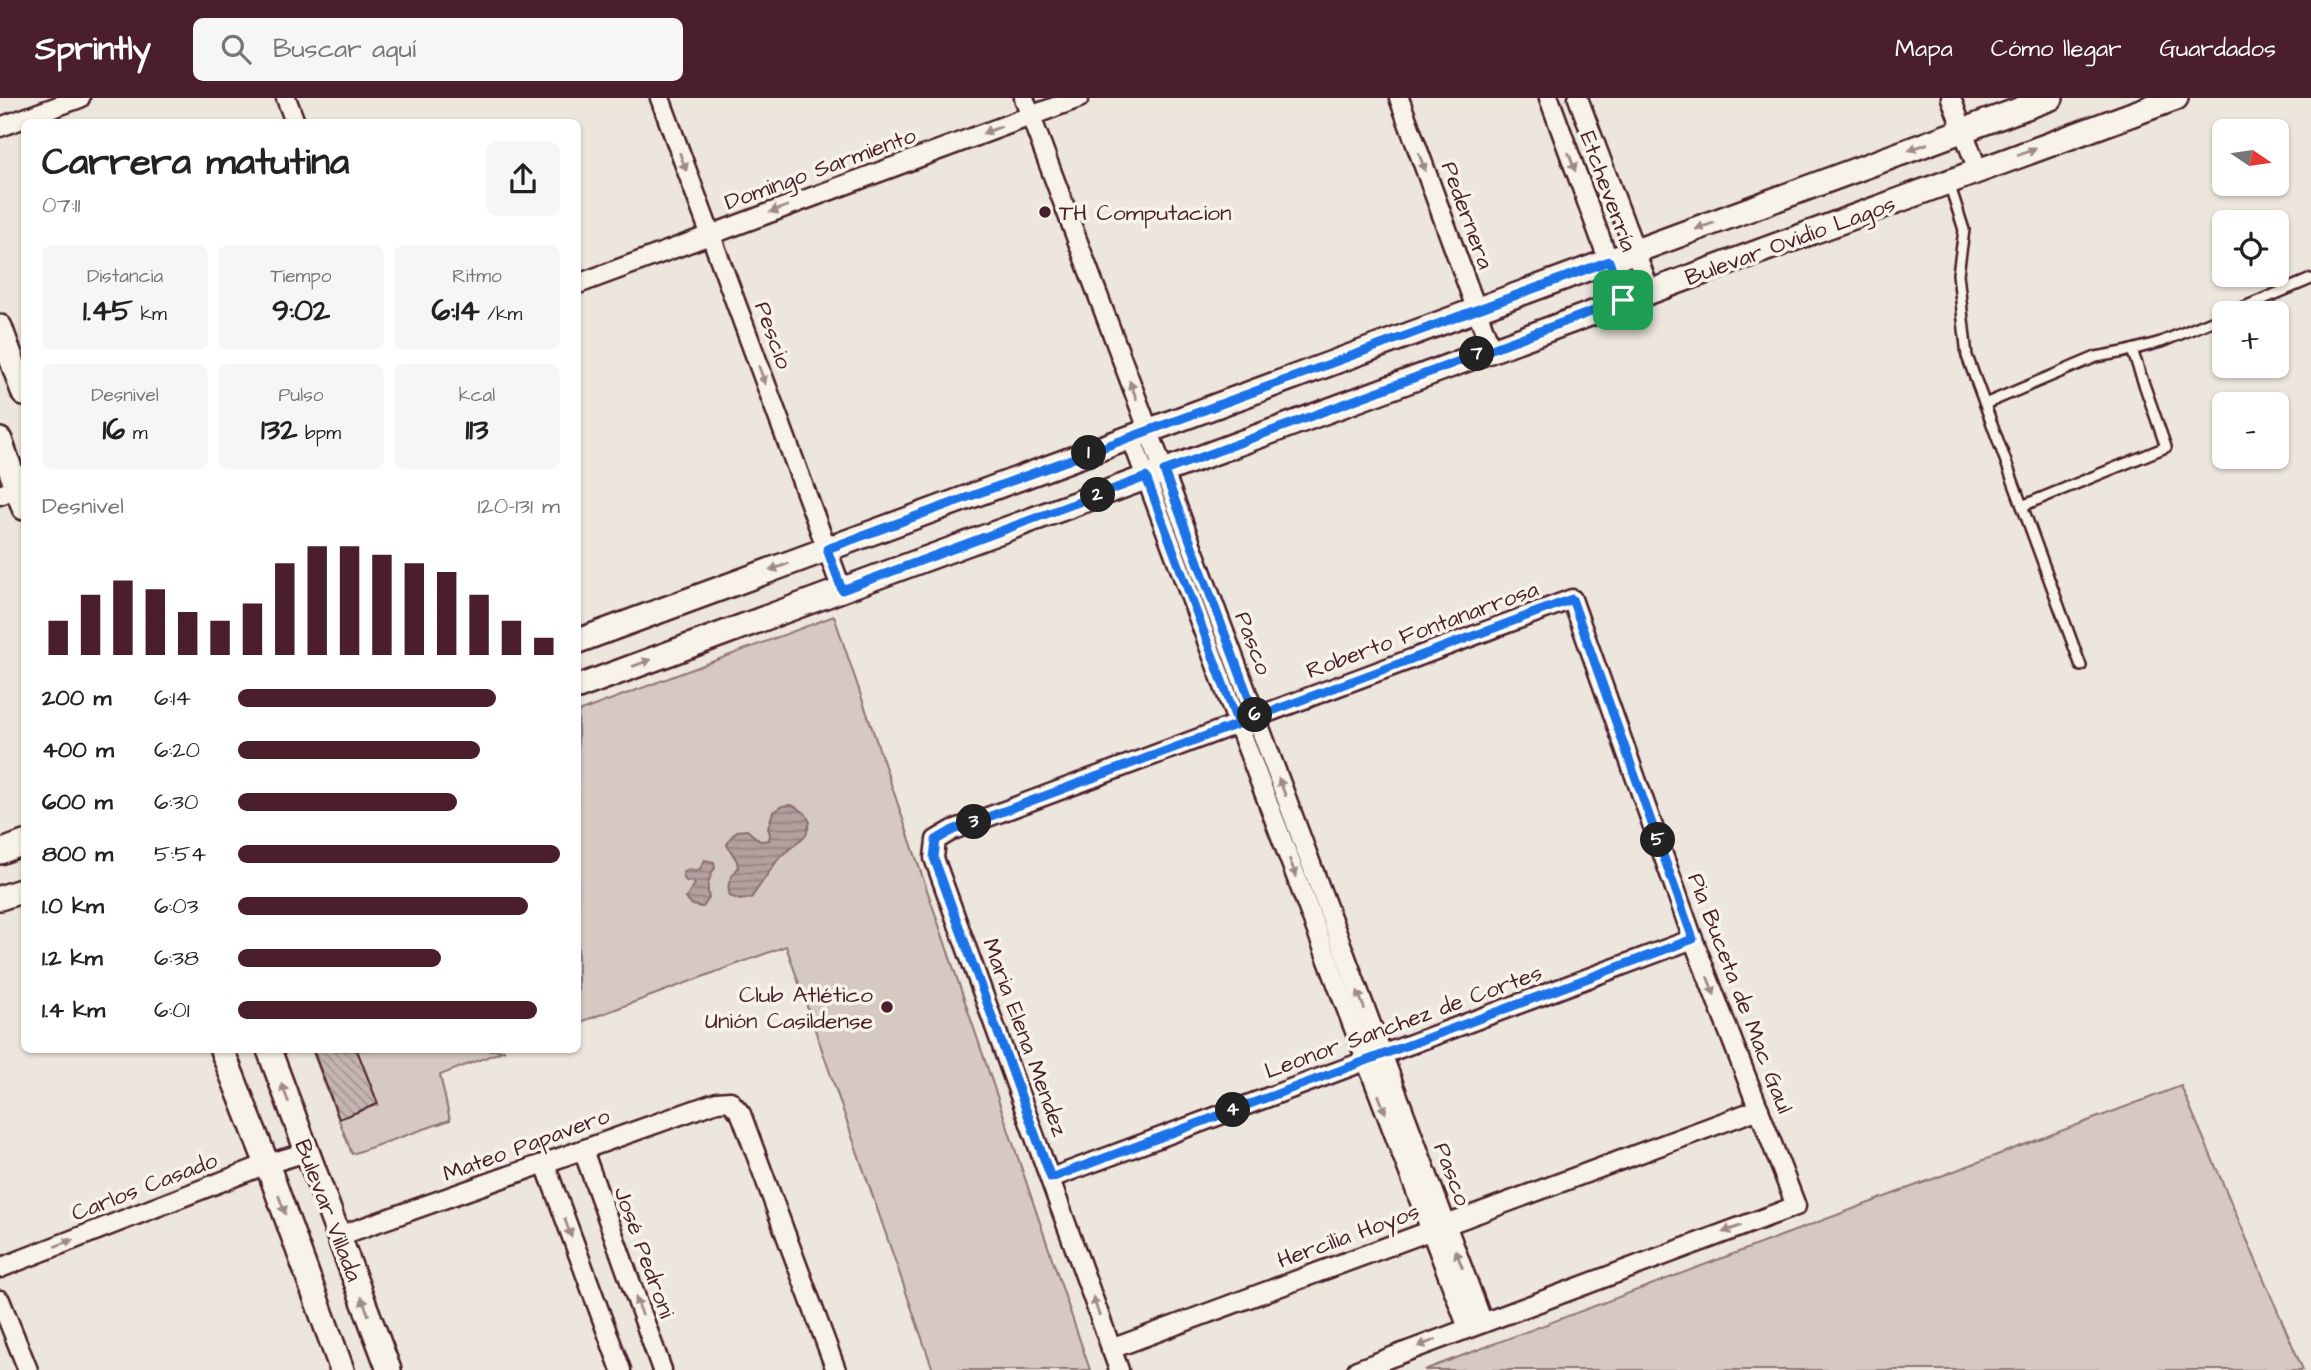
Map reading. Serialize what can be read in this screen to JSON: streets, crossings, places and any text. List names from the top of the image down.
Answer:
{
  "streets": {
    "main road": ["Bulevar Ovidio Lagos", "Bulevar Villada"],
    "street": [
      "Domingo Sarmiento",
      "Etcheverría",
      "Pedernera",
      "Pescio",
      "Roberto Fontanarrosa",
      "Pasco",
      "Pia Buceta de Mac Gaul",
      "Leonor Sanchez de Cortes",
      "Maria Elena Mendez",
      "Mateo Papavero",
      "Carlos Casado",
      "Hercilia Hoyos",
      "José Pedroni"
    ]
  },
  "crossings": [
    ["Domingo Sarmiento", "Pescio"],
    ["Domingo Sarmiento", "Pasco"],
    ["Etcheverría", "Bulevar Ovidio Lagos"],
    ["Pedernera", "Bulevar Ovidio Lagos"],
    ["Bulevar Ovidio Lagos", "Pescio"],
    ["Bulevar Ovidio Lagos", "Pasco"],
    ["Roberto Fontanarrosa", "Pasco"],
    ["Roberto Fontanarrosa", "Pia Buceta de Mac Gaul"],
    ["Roberto Fontanarrosa", "Maria Elena Mendez"],
    ["Pasco", "Pia Buceta de Mac Gaul"],
    ["Pasco", "Leonor Sanchez de Cortes"],
    ["Pasco", "Hercilia Hoyos"],
    ["Pia Buceta de Mac Gaul", "Leonor Sanchez de Cortes"],
    ["Pia Buceta de Mac Gaul", "Hercilia Hoyos"],
    ["Leonor Sanchez de Cortes", "Maria Elena Mendez"],
    ["Maria Elena Mendez", "Hercilia Hoyos"],
    ["Mateo Papavero", "Bulevar Villada"],
    ["Mateo Papavero", "José Pedroni"],
    ["Carlos Casado", "Bulevar Villada"]
  ],
  "one_way": [
    "Domingo Sarmiento",
    "Pedernera",
    "Pescio",
    "Carlos Casado"
  ],
  "places": ["TH Computacion", "Club Atlético Unión Casildense"],
  "north": "right",
  "page": {
    "header": "Sprintly",
    "search": "Buscar aquí",
    "nav": ["Mapa", "Cómo llegar", "Guardados"],
    "map_buttons": ["+", "−"],
    "heading": ["Carrera matutina", "07:11"],
    "stats": [
      ["Distancia", "1.45 km"],
      ["Tiempo", "9:02"],
      ["Ritmo", "6:14 /km"],
      ["Desnivel", "16 m"],
      ["Pulso", "132 bpm"],
      ["kcal", "113"]
    ],
    "pins": [
      "7",
      "1",
      "2",
      "6",
      "3",
      "5",
      "4"
    ],
    "chart": ["Desnivel", "120–131 m"],
    "list": [
      {
        "name": "200 m",
        "note": "6:14"
      },
      {
        "name": "400 m",
        "note": "6:20"
      },
      {
        "name": "600 m",
        "note": "6:30"
      },
      {
        "name": "800 m",
        "note": "5:54"
      },
      {
        "name": "1.0 km",
        "note": "6:03"
      },
      {
        "name": "1.2 km",
        "note": "6:38"
      },
      {
        "name": "1.4 km",
        "note": "6:01"
      }
    ]
  }
}
